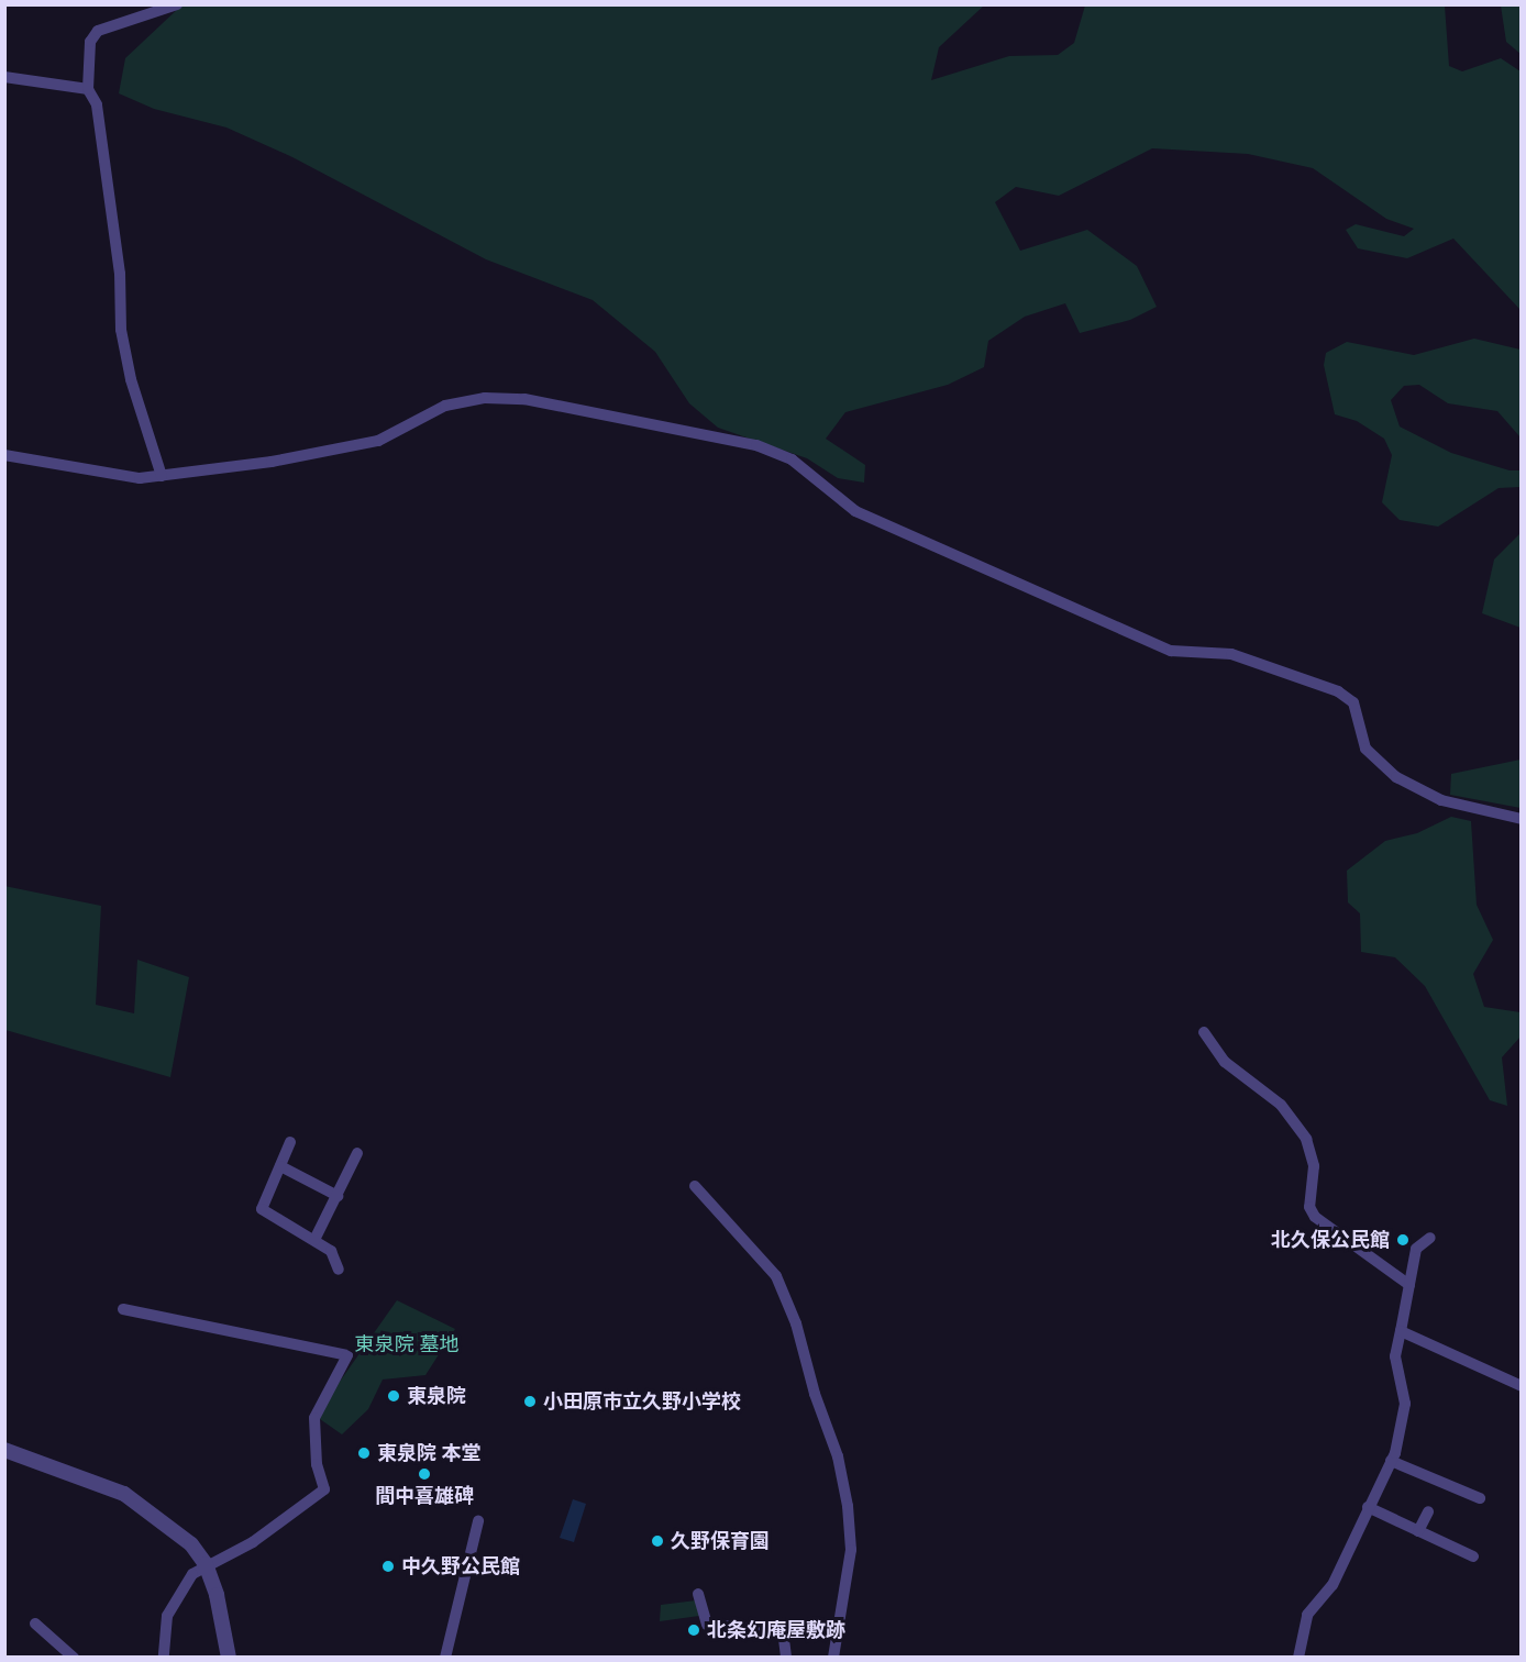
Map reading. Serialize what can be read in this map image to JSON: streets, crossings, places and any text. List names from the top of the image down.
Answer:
{
  "parks": ["東泉院 墓地"],
  "places": [
    "北久保公民館",
    "東泉院",
    "小田原市立久野小学校",
    "東泉院 本堂",
    "間中喜雄碑",
    "久野保育園",
    "中久野公民館",
    "北条幻庵屋敷跡"
  ]
}
